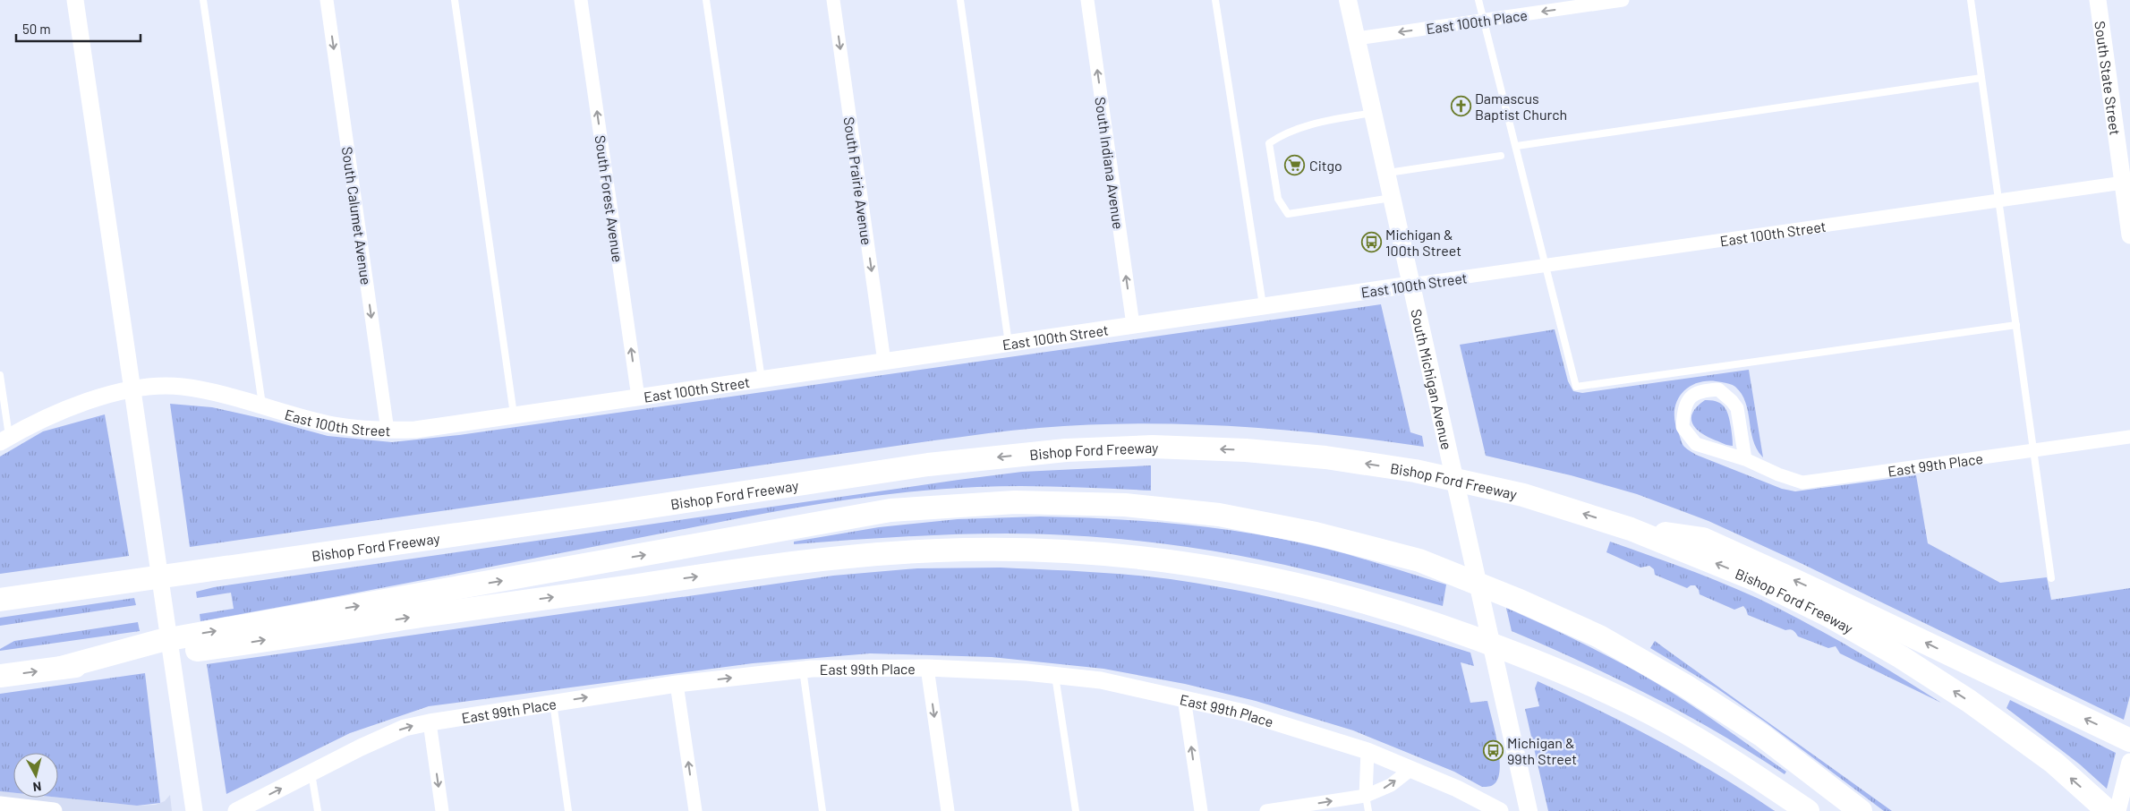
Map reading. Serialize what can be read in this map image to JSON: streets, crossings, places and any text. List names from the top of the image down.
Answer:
{
  "streets": {
    "highway": ["Bishop Ford Freeway"],
    "main road": ["South Michigan Avenue"],
    "street": [
      "East 100th Place",
      "South State Street",
      "South Indiana Avenue",
      "South Prairie Avenue",
      "South Forest Avenue",
      "South Calumet Avenue",
      "East 100th Street",
      "East 99th Place"
    ]
  },
  "crossings": [
    ["East 100th Place", "South Michigan Avenue"],
    ["South State Street", "East 100th Street"],
    ["South Indiana Avenue", "East 100th Street"],
    ["South Prairie Avenue", "East 100th Street"],
    ["South Forest Avenue", "East 100th Street"],
    ["South Calumet Avenue", "East 100th Street"],
    ["East 100th Street", "South Michigan Avenue"]
  ],
  "one_way": [
    "East 100th Place",
    "South Indiana Avenue",
    "South Prairie Avenue",
    "South Forest Avenue",
    "South Calumet Avenue"
  ],
  "places": {
    "church": ["Damascus Baptist Church"],
    "supermarket": ["Citgo"],
    "bus stop": ["Michigan & 100th Street", "Michigan & 99th Street"]
  },
  "scale_bar": "50 m",
  "north": "bottom"
}
